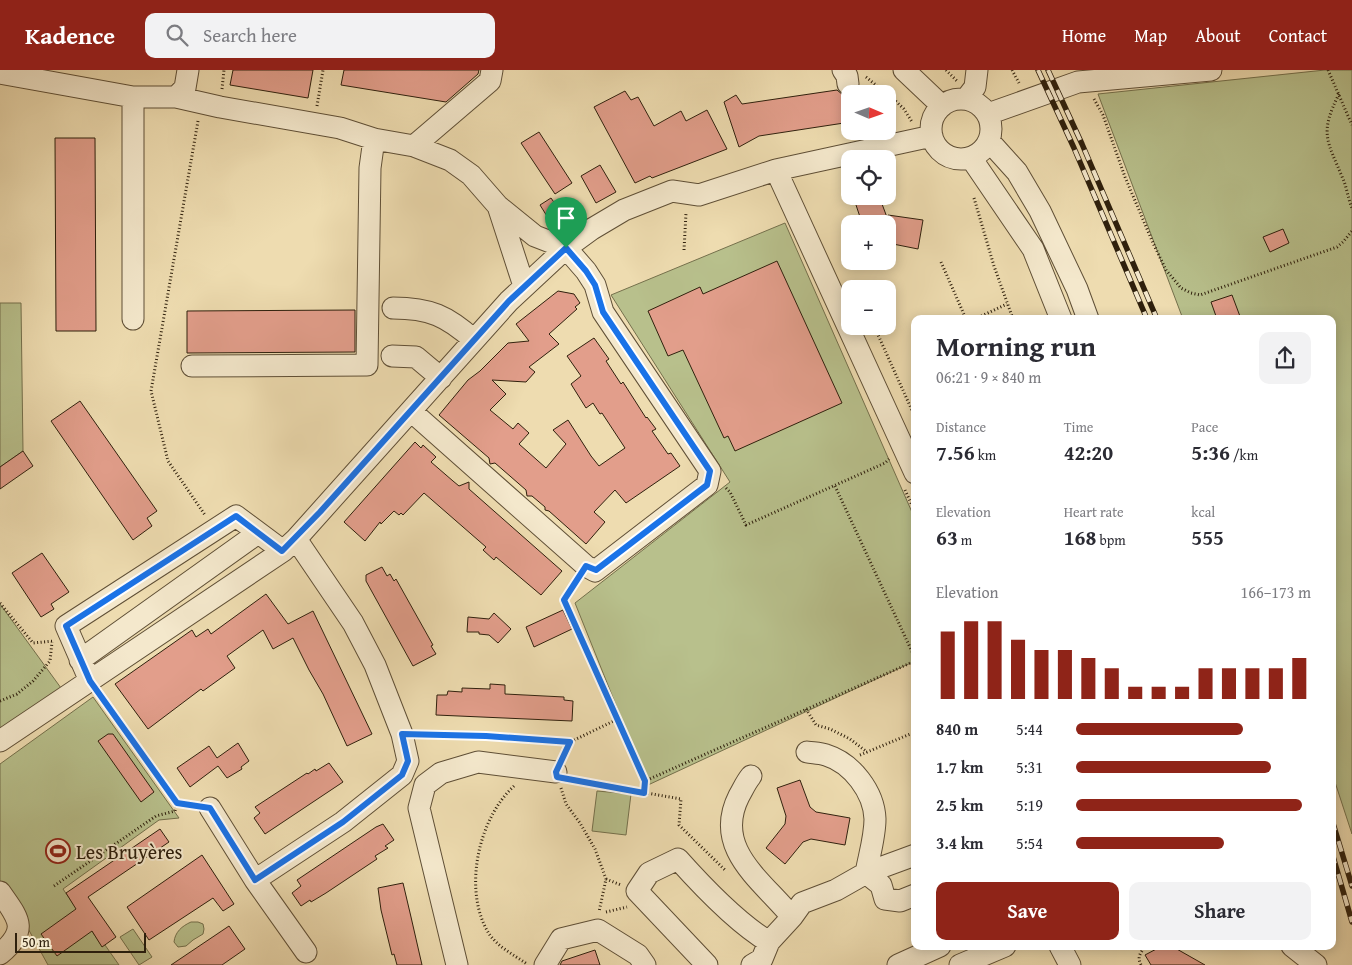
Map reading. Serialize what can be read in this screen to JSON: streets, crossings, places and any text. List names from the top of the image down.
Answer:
{
  "places": {
    "sports": ["Les Bruyères"]
  },
  "scale_bar": "50 m",
  "north": "right",
  "page": {
    "header": "Kadence",
    "search": "Search here",
    "nav": [
      "Home",
      "Map",
      "About",
      "Contact"
    ],
    "map_buttons": ["+", "−"],
    "heading": ["Morning run", "06:21 · 9 × 840 m"],
    "stats": [
      ["Distance", "7.56 km"],
      ["Time", "42:20"],
      ["Pace", "5:36 /km"],
      ["Elevation", "63 m"],
      ["Heart rate", "168 bpm"],
      ["kcal", "555"]
    ],
    "chart": ["Elevation", "166–173 m"],
    "list": [
      {
        "name": "840 m",
        "note": "5:44"
      },
      {
        "name": "1.7 km",
        "note": "5:31"
      },
      {
        "name": "2.5 km",
        "note": "5:19"
      },
      {
        "name": "3.4 km",
        "note": "5:54"
      }
    ],
    "buttons": ["Save", "Share"],
    "scale": "50 m"
  }
}
